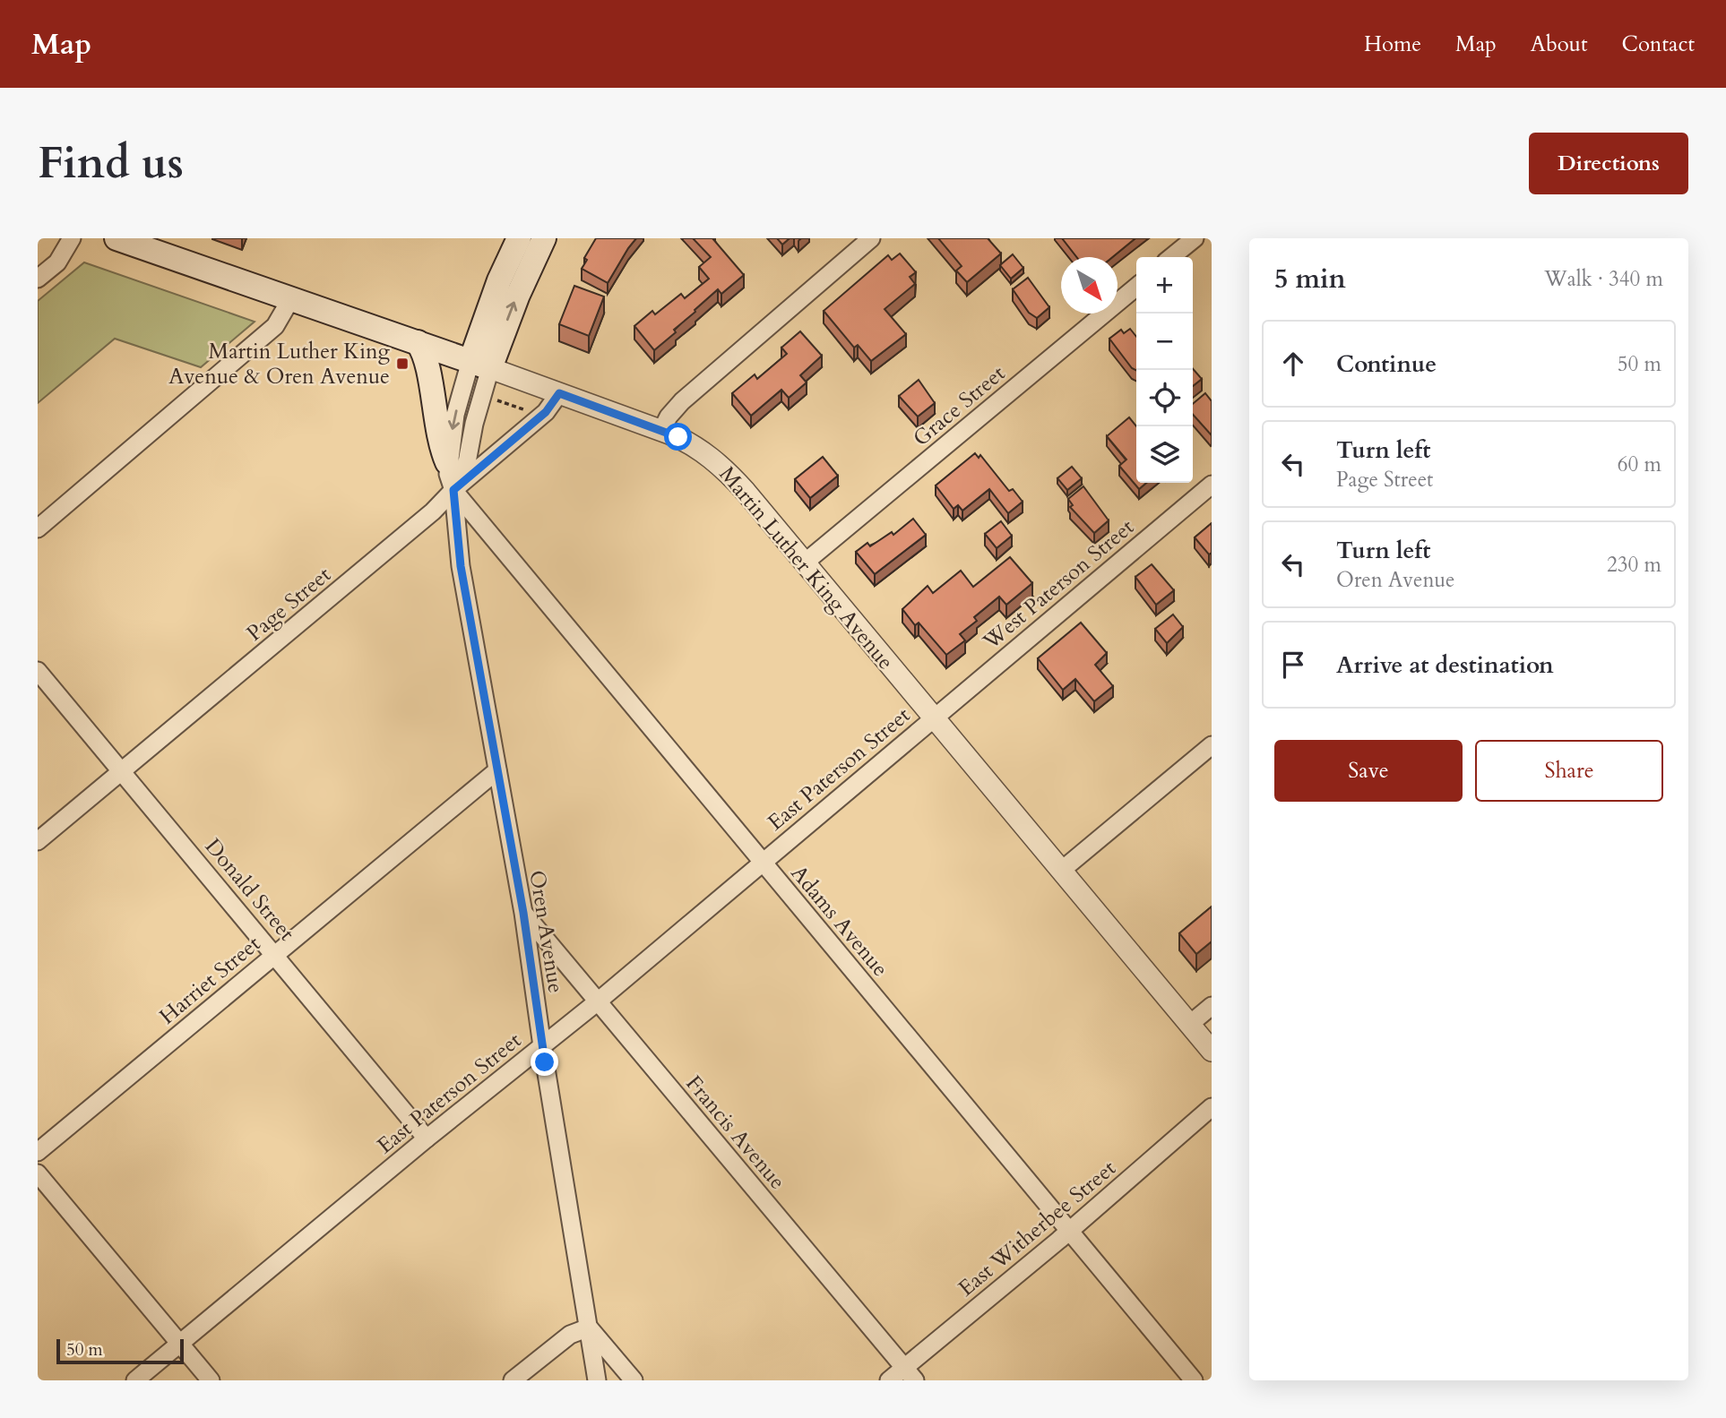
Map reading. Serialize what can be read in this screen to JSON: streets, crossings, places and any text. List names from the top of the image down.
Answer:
{
  "streets": {
    "main road": ["Martin Luther King Avenue"],
    "street": [
      "Grace Street",
      "West Paterson Street",
      "Page Street",
      "East Paterson Street",
      "Donald Street",
      "Adams Avenue",
      "Oren Avenue",
      "Harriet Street",
      "Francis Avenue",
      "East Witherbee Street"
    ]
  },
  "crossings": [
    ["Grace Street", "Martin Luther King Avenue"],
    ["Martin Luther King Avenue", "West Paterson Street"],
    ["Martin Luther King Avenue", "Page Street"],
    ["Martin Luther King Avenue", "East Paterson Street"],
    ["Martin Luther King Avenue", "Oren Avenue"],
    ["West Paterson Street", "East Paterson Street"],
    ["Page Street", "Donald Street"],
    ["Page Street", "Adams Avenue"],
    ["Page Street", "Oren Avenue"],
    ["East Paterson Street", "Donald Street"],
    ["East Paterson Street", "Adams Avenue"],
    ["East Paterson Street", "Oren Avenue"],
    ["East Paterson Street", "Francis Avenue"],
    ["Donald Street", "Harriet Street"],
    ["Adams Avenue", "Oren Avenue"],
    ["Adams Avenue", "East Witherbee Street"],
    ["Oren Avenue", "Harriet Street"],
    ["Oren Avenue", "Francis Avenue"],
    ["Francis Avenue", "East Witherbee Street"]
  ],
  "places": {
    "transit": ["Martin Luther King Avenue & Oren Avenue"]
  },
  "scale_bar": "50 m",
  "north": "bottom right",
  "page": {
    "header": "Map",
    "nav": [
      "Home",
      "Map",
      "About",
      "Contact"
    ],
    "buttons": [
      "Directions",
      ["Save", "Share"]
    ],
    "title": "Find us",
    "heading": ["5 min", "Walk · 340 m"],
    "map_buttons": ["+", "−"],
    "list": [
      ["Continue", "50 m"],
      ["Turn left", "Page Street", "60 m"],
      ["Turn left", "Oren Avenue", "230 m"],
      "Arrive at destination"
    ],
    "scale": "50 m"
  }
}
